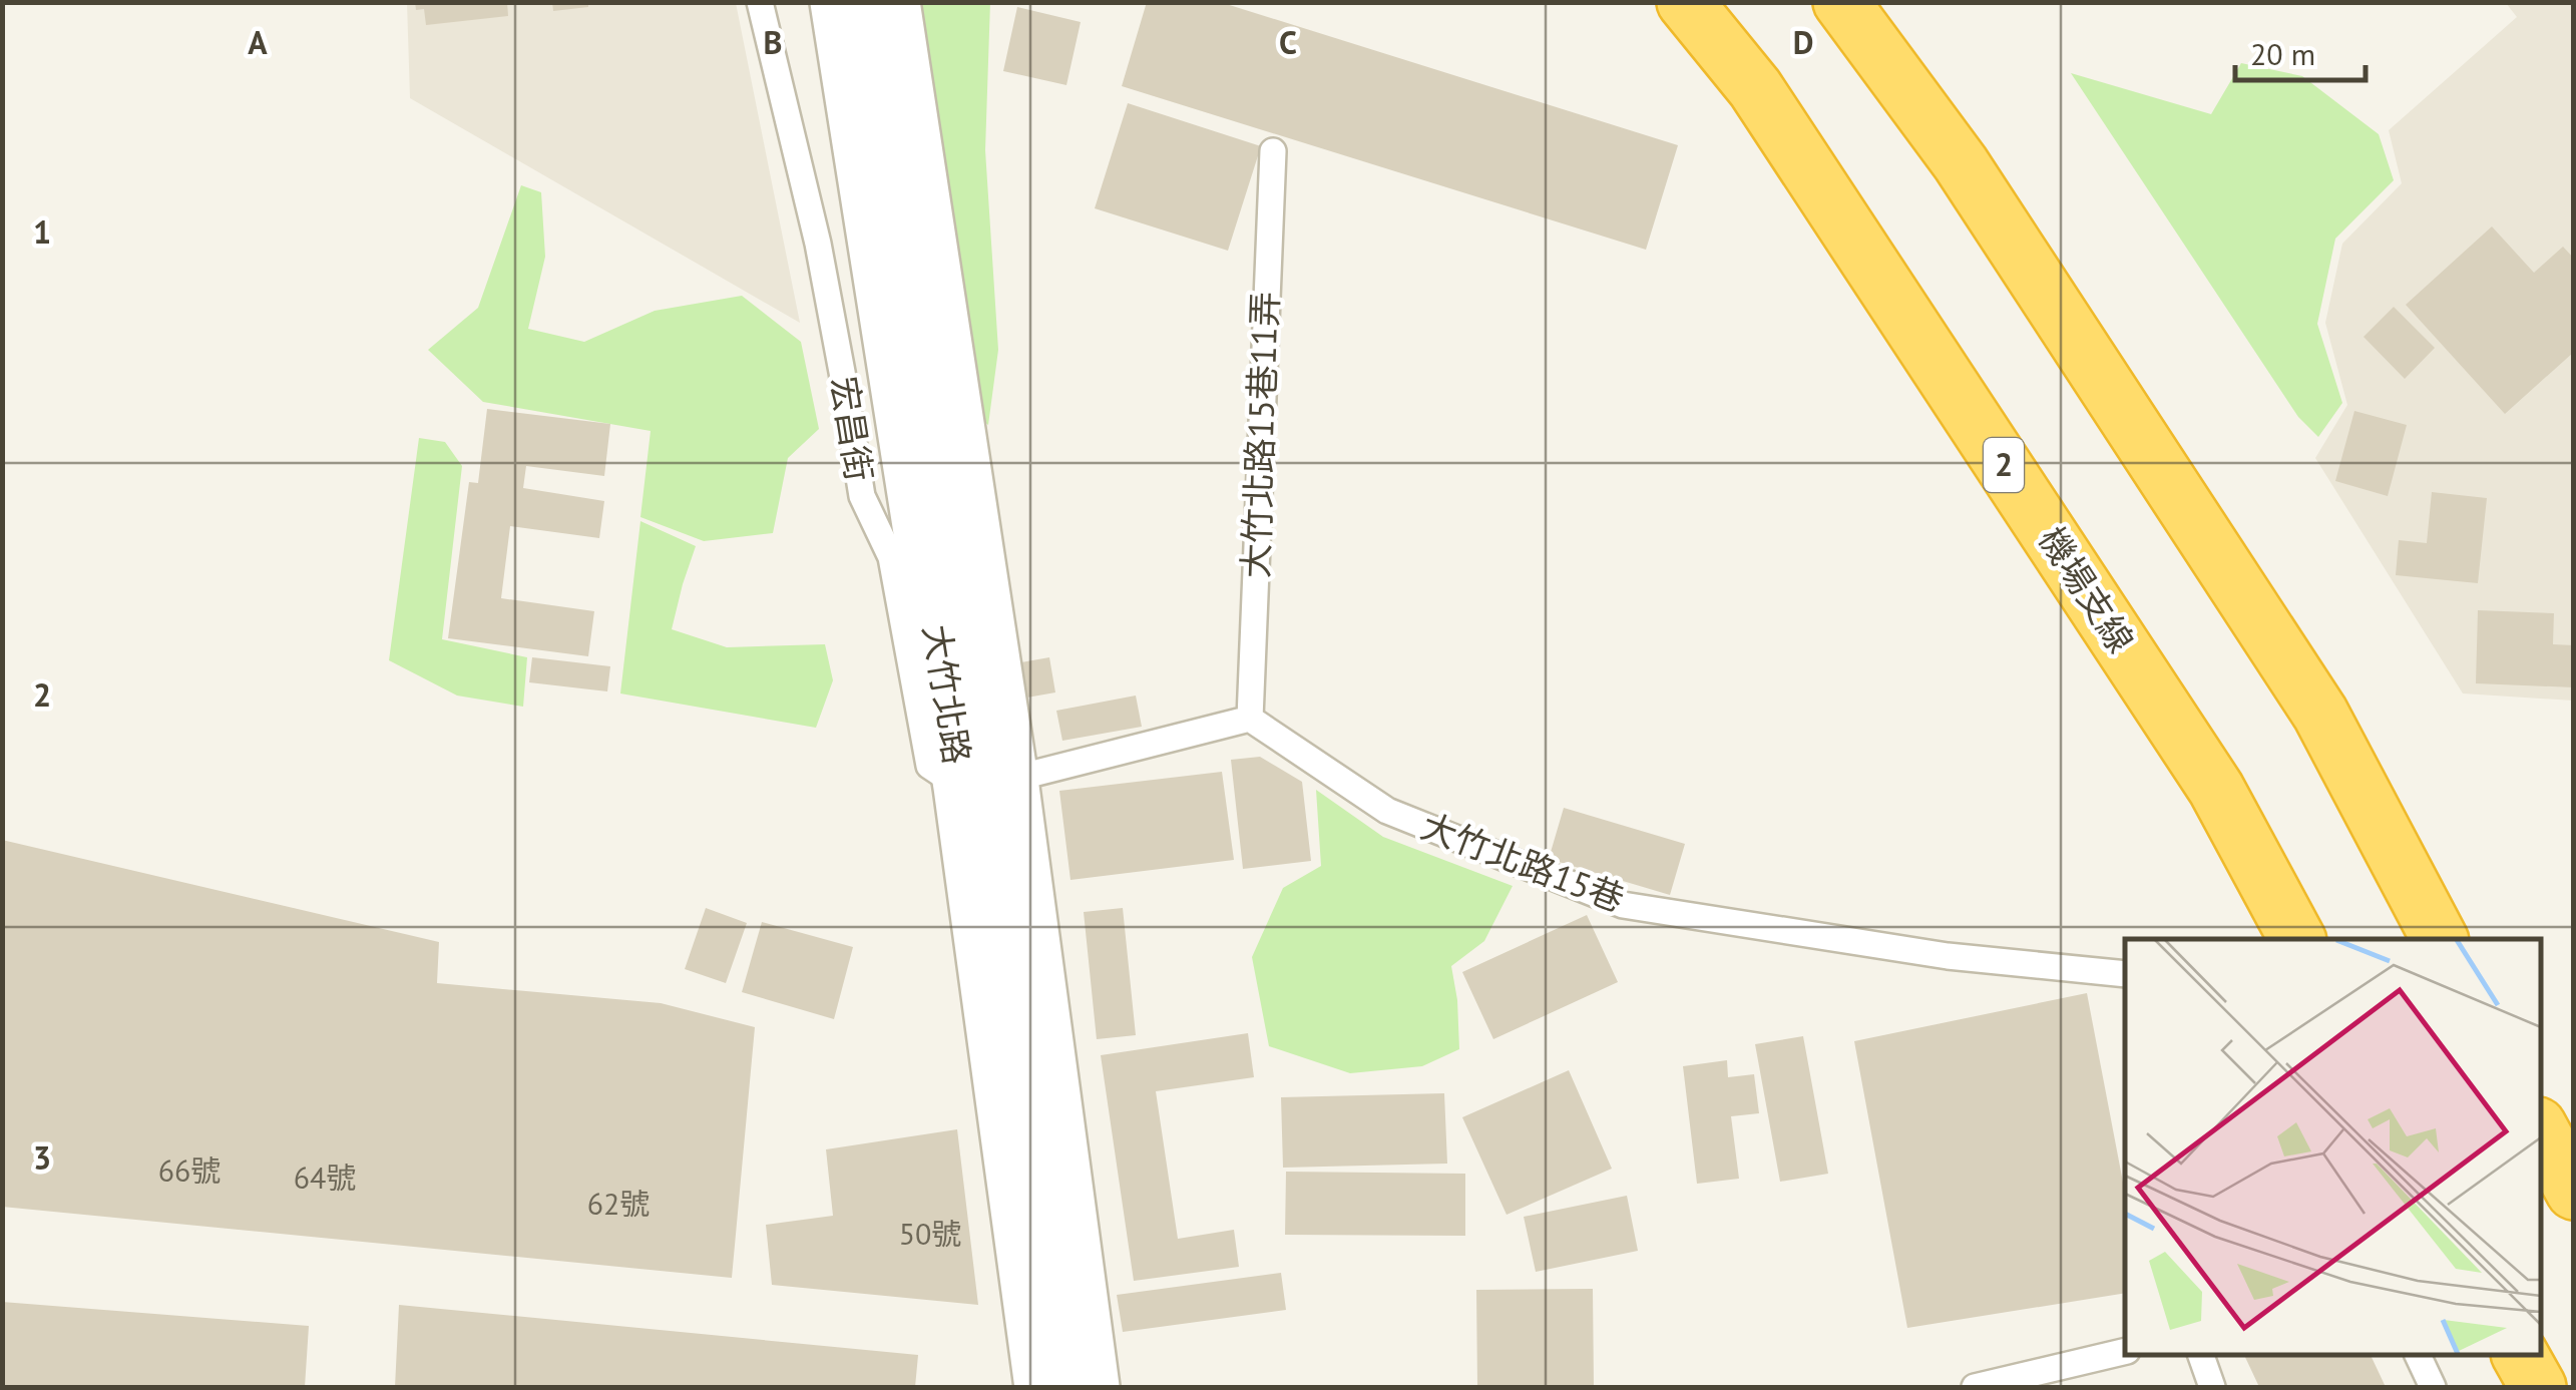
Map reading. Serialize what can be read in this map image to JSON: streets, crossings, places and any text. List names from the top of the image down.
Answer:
{
  "streets": {
    "highway": ["2", "機場支線"],
    "street": ["大竹北路"],
    "lane": ["宏昌街", "大竹北路15巷11弄", "大竹北路15巷"]
  },
  "crossings": [
    ["宏昌街", "大竹北路"],
    ["大竹北路15巷11弄", "大竹北路15巷"]
  ],
  "house_numbers": [
    "66號",
    "64號",
    "62號",
    "50號"
  ],
  "scale_bar": "20 m",
  "grid": {
    "columns": [
      "A",
      "B",
      "C",
      "D"
    ],
    "rows": ["1", "2", "3"]
  }
}
